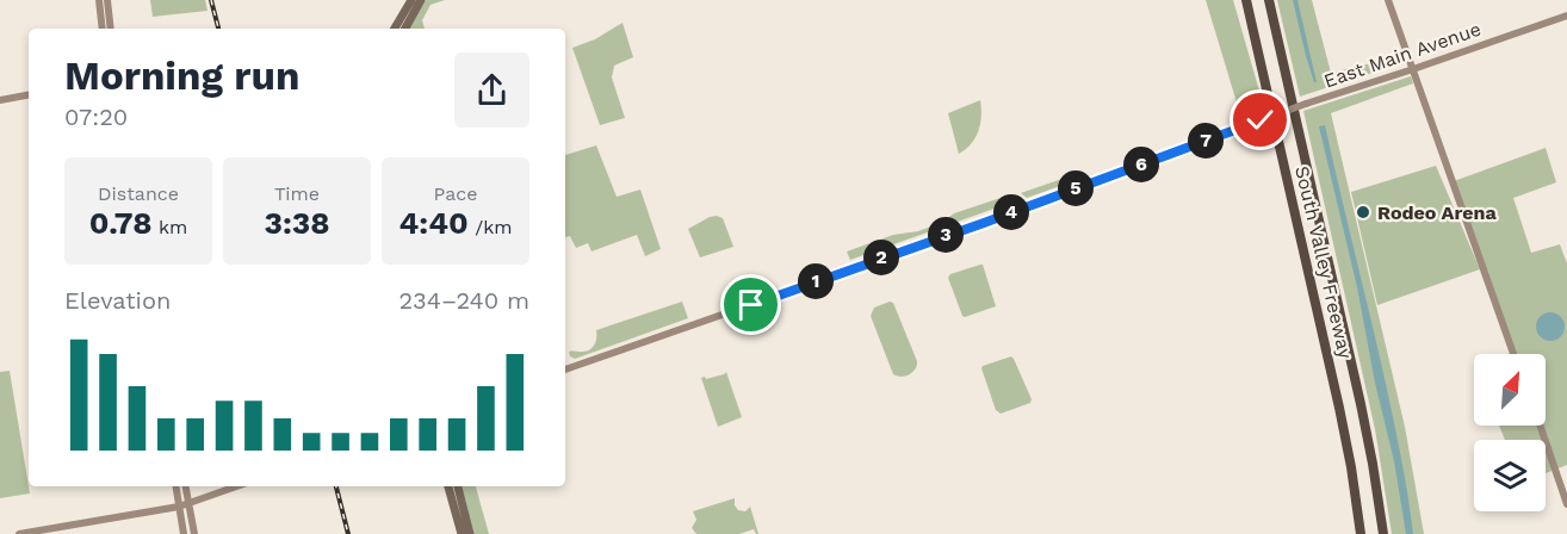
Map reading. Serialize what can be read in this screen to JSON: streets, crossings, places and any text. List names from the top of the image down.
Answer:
{
  "streets": {
    "highway": ["South Valley Freeway"],
    "main road": ["East Main Avenue"]
  },
  "places": ["Rodeo Arena"],
  "north": "top right",
  "page": {
    "heading": ["Morning run", "07:20"],
    "pins": [
      "7",
      "6",
      "5",
      "4",
      "3",
      "2",
      "1"
    ],
    "stats": [
      ["Distance", "0.78 km"],
      ["Time", "3:38"],
      ["Pace", "4:40 /km"]
    ],
    "chart": ["Elevation", "234–240 m"]
  }
}
